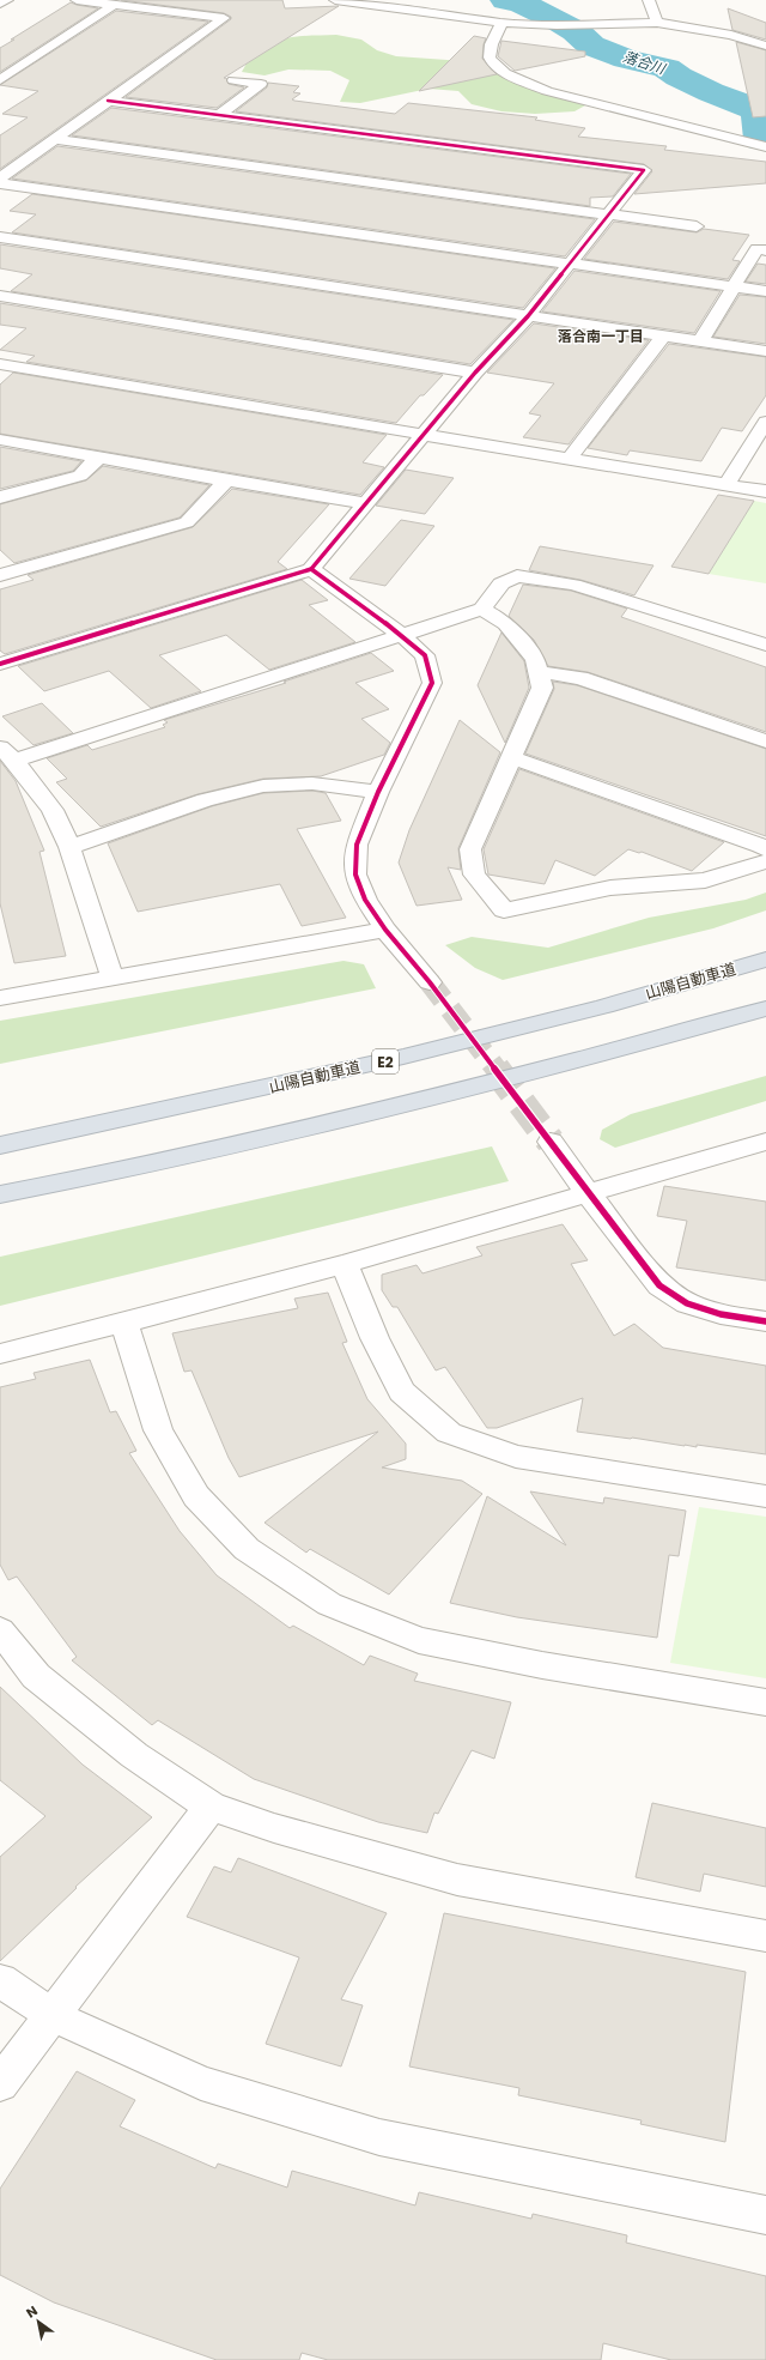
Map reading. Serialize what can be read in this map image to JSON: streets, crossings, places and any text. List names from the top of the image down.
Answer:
{
  "streets": {
    "highway": ["山陽自動車道", "E2"]
  },
  "districts": ["落合南一丁目"],
  "water": ["落合川"],
  "north": "top left"
}
